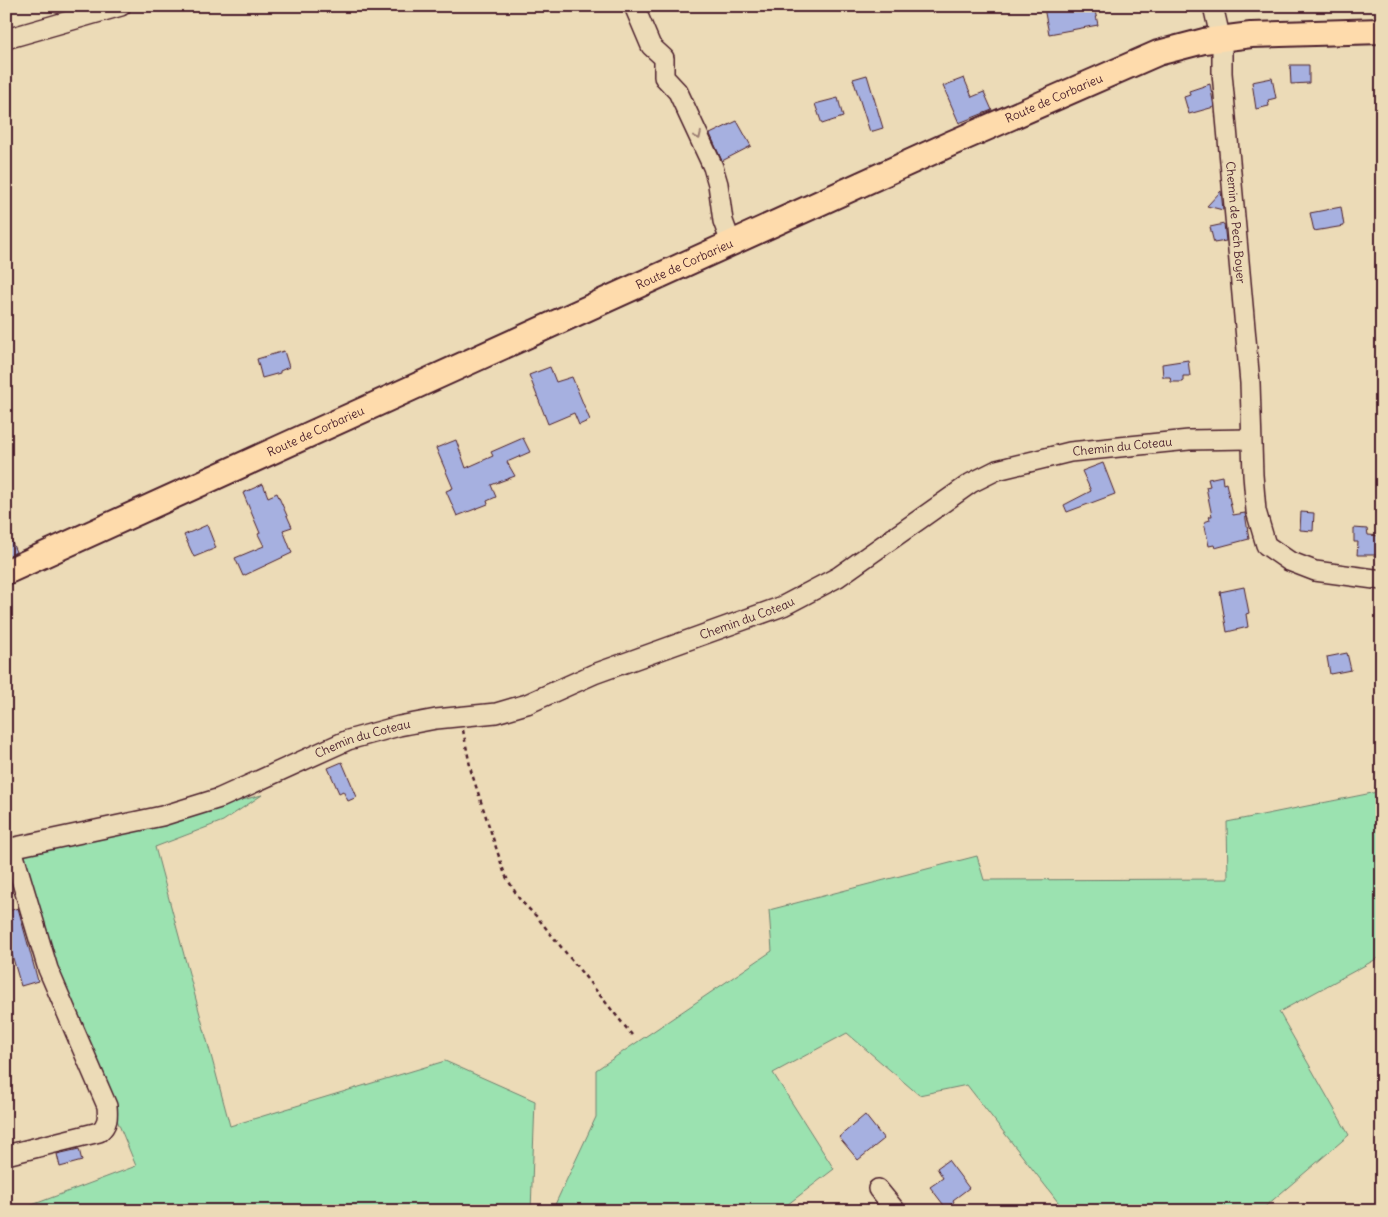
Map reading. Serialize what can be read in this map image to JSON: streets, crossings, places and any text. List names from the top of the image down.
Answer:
{
  "streets": {
    "main road": ["Route de Corbarieu"],
    "street": ["Chemin de Pech Boyer", "Chemin du Coteau"]
  },
  "crossings": [
    ["Route de Corbarieu", "Chemin de Pech Boyer"],
    ["Chemin de Pech Boyer", "Chemin du Coteau"]
  ]
}
